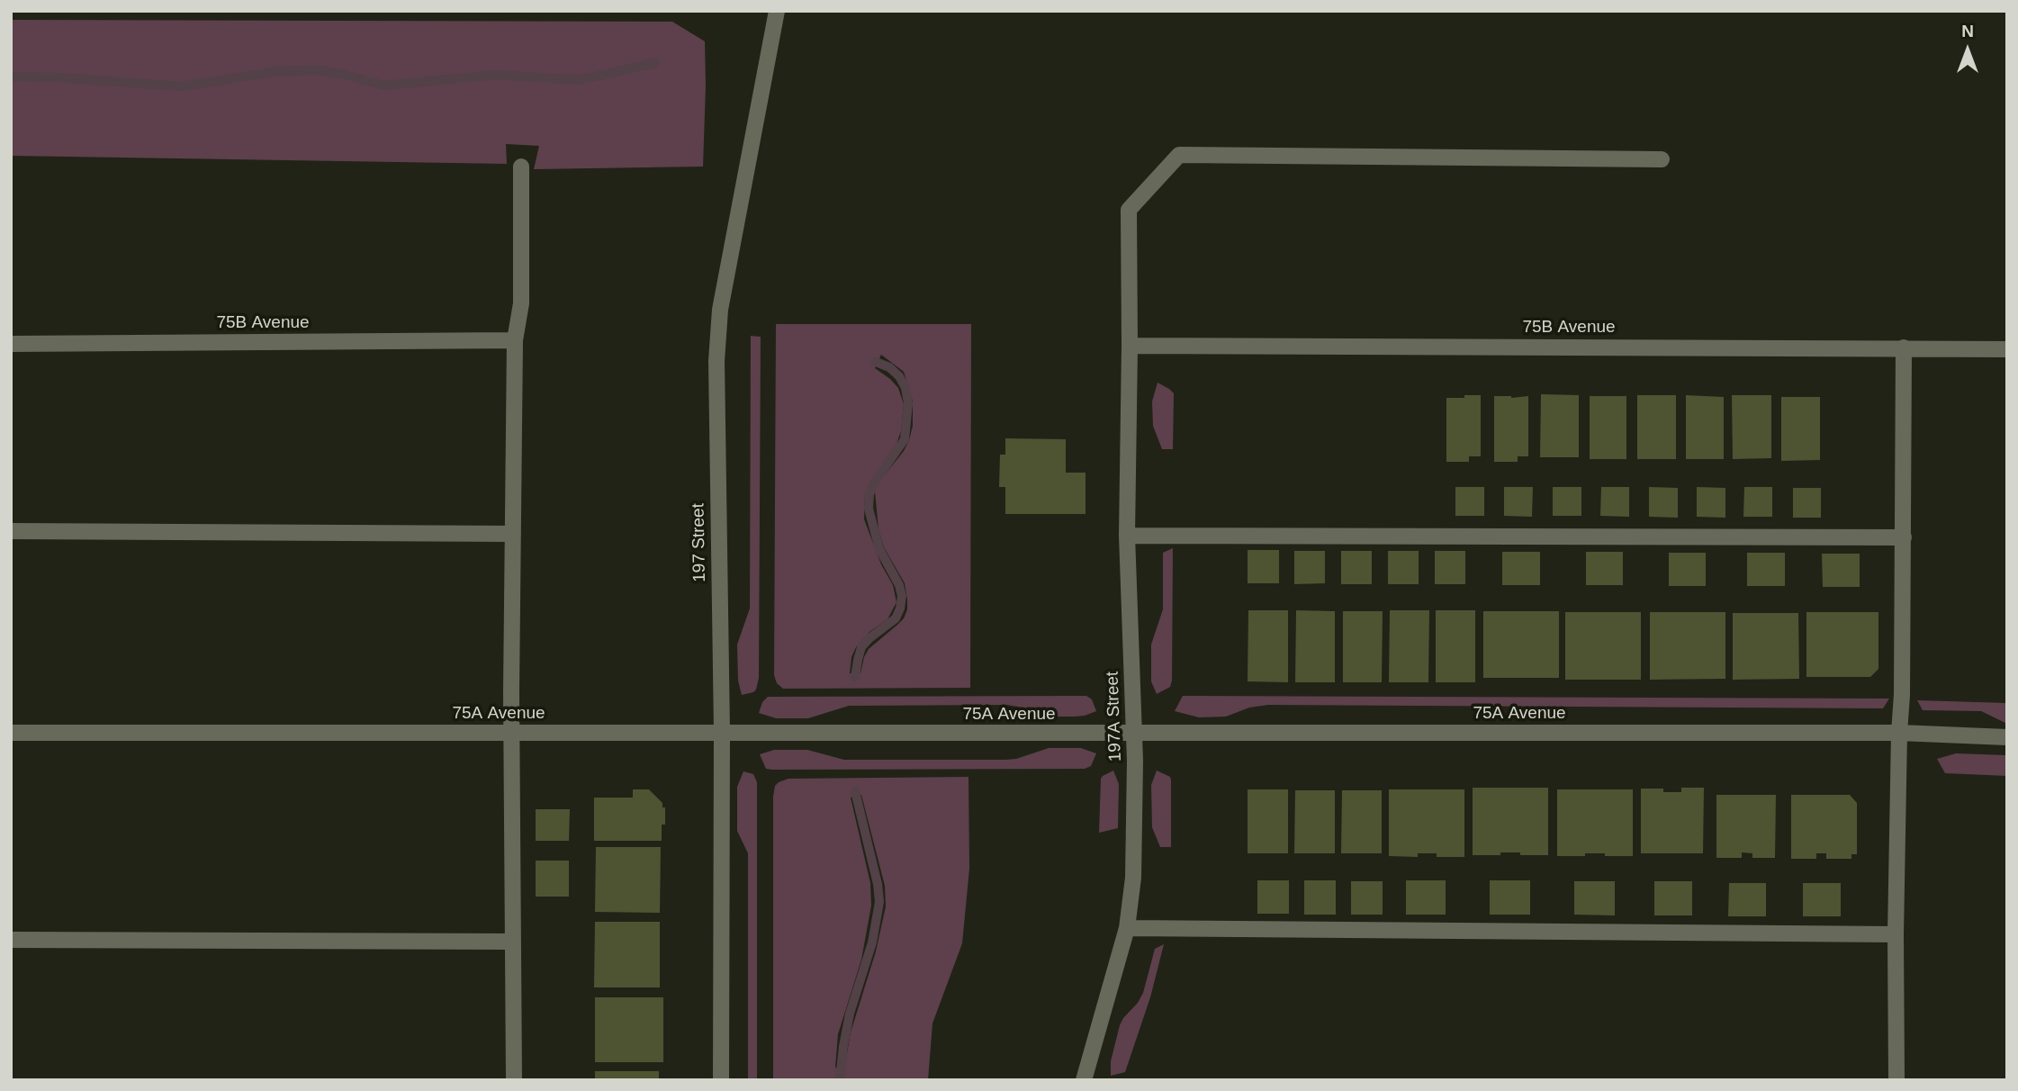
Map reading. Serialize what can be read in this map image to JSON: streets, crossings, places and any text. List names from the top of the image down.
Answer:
{
  "streets": {
    "street": [
      "75B Avenue",
      "197 Street",
      "75A Avenue",
      "197A Street"
    ]
  },
  "crossings": [
    ["75B Avenue", "197A Street"],
    ["197 Street", "75A Avenue"],
    ["75A Avenue", "197A Street"]
  ],
  "north": "top"
}
